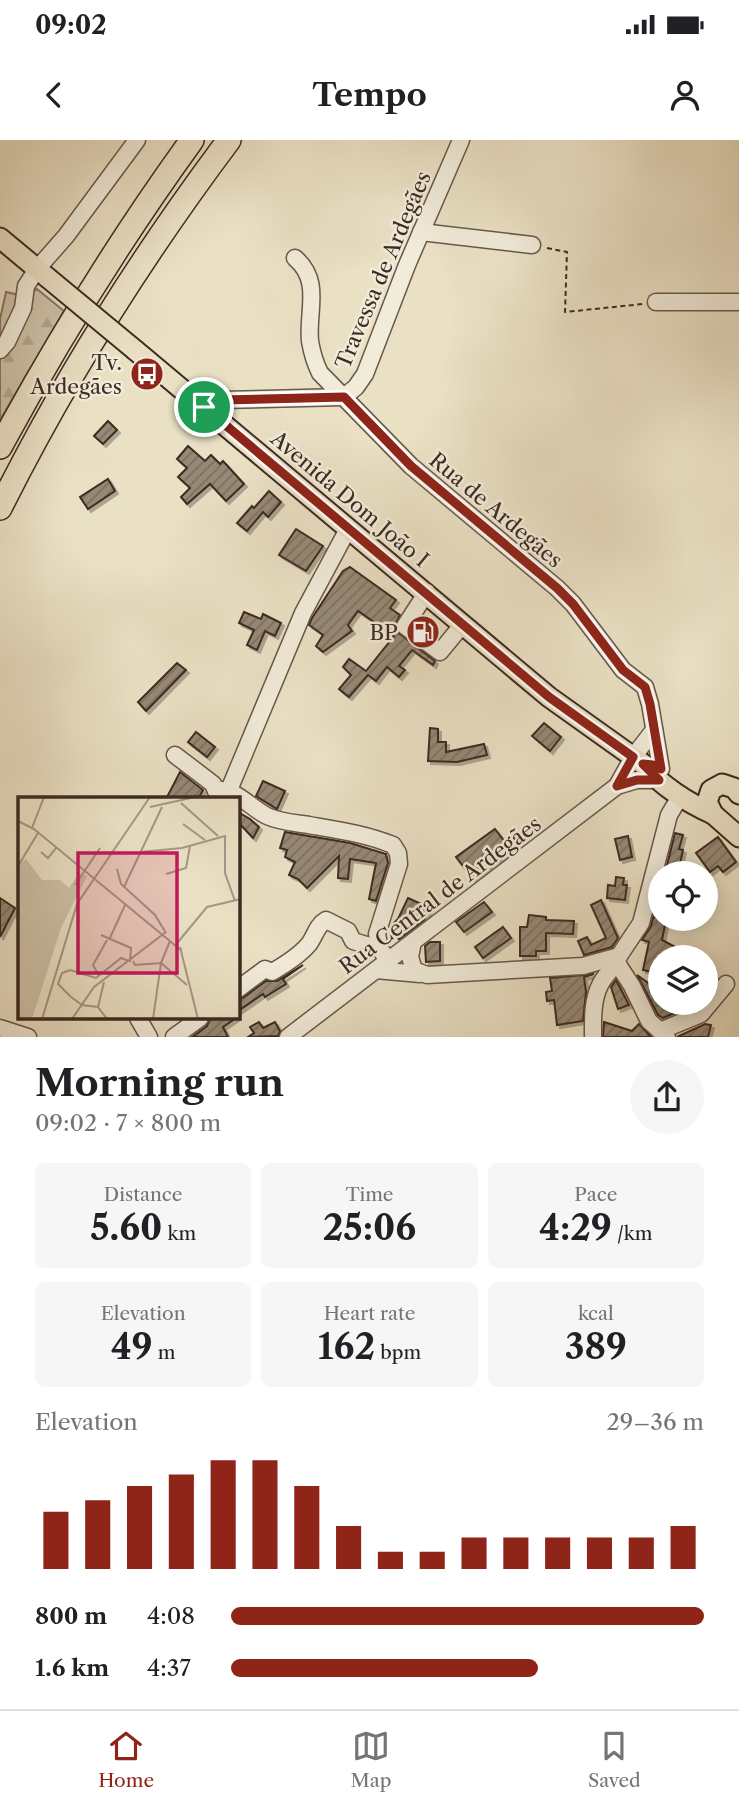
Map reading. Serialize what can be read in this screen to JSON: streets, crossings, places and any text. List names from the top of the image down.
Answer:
{
  "streets": {
    "main road": ["Avenida Dom João I"],
    "street": ["Travessa de Ardegães", "Rua de Ardegães", "Rua Central de Ardegães"]
  },
  "crossings": [
    ["Travessa de Ardegães", "Avenida Dom João I"],
    ["Travessa de Ardegães", "Rua de Ardegães"],
    ["Avenida Dom João I", "Rua de Ardegães"],
    ["Avenida Dom João I", "Rua Central de Ardegães"],
    ["Rua de Ardegães", "Rua Central de Ardegães"]
  ],
  "places": {
    "bus stop": ["Tv. Ardegães"],
    "fuel station": ["BP"]
  },
  "page": {
    "status": "09:02",
    "header": "Tempo",
    "heading": ["Morning run", "09:02 · 7 × 800 m"],
    "stats": [
      ["Distance", "5.60 km"],
      ["Time", "25:06"],
      ["Pace", "4:29 /km"],
      ["Elevation", "49 m"],
      ["Heart rate", "162 bpm"],
      ["kcal", "389"]
    ],
    "chart": ["Elevation", "29–36 m"],
    "list": [
      {
        "name": "800 m",
        "note": "4:08"
      },
      {
        "name": "1.6 km",
        "note": "4:37"
      }
    ],
    "tabs": ["Home", "Map", "Saved"]
  }
}
